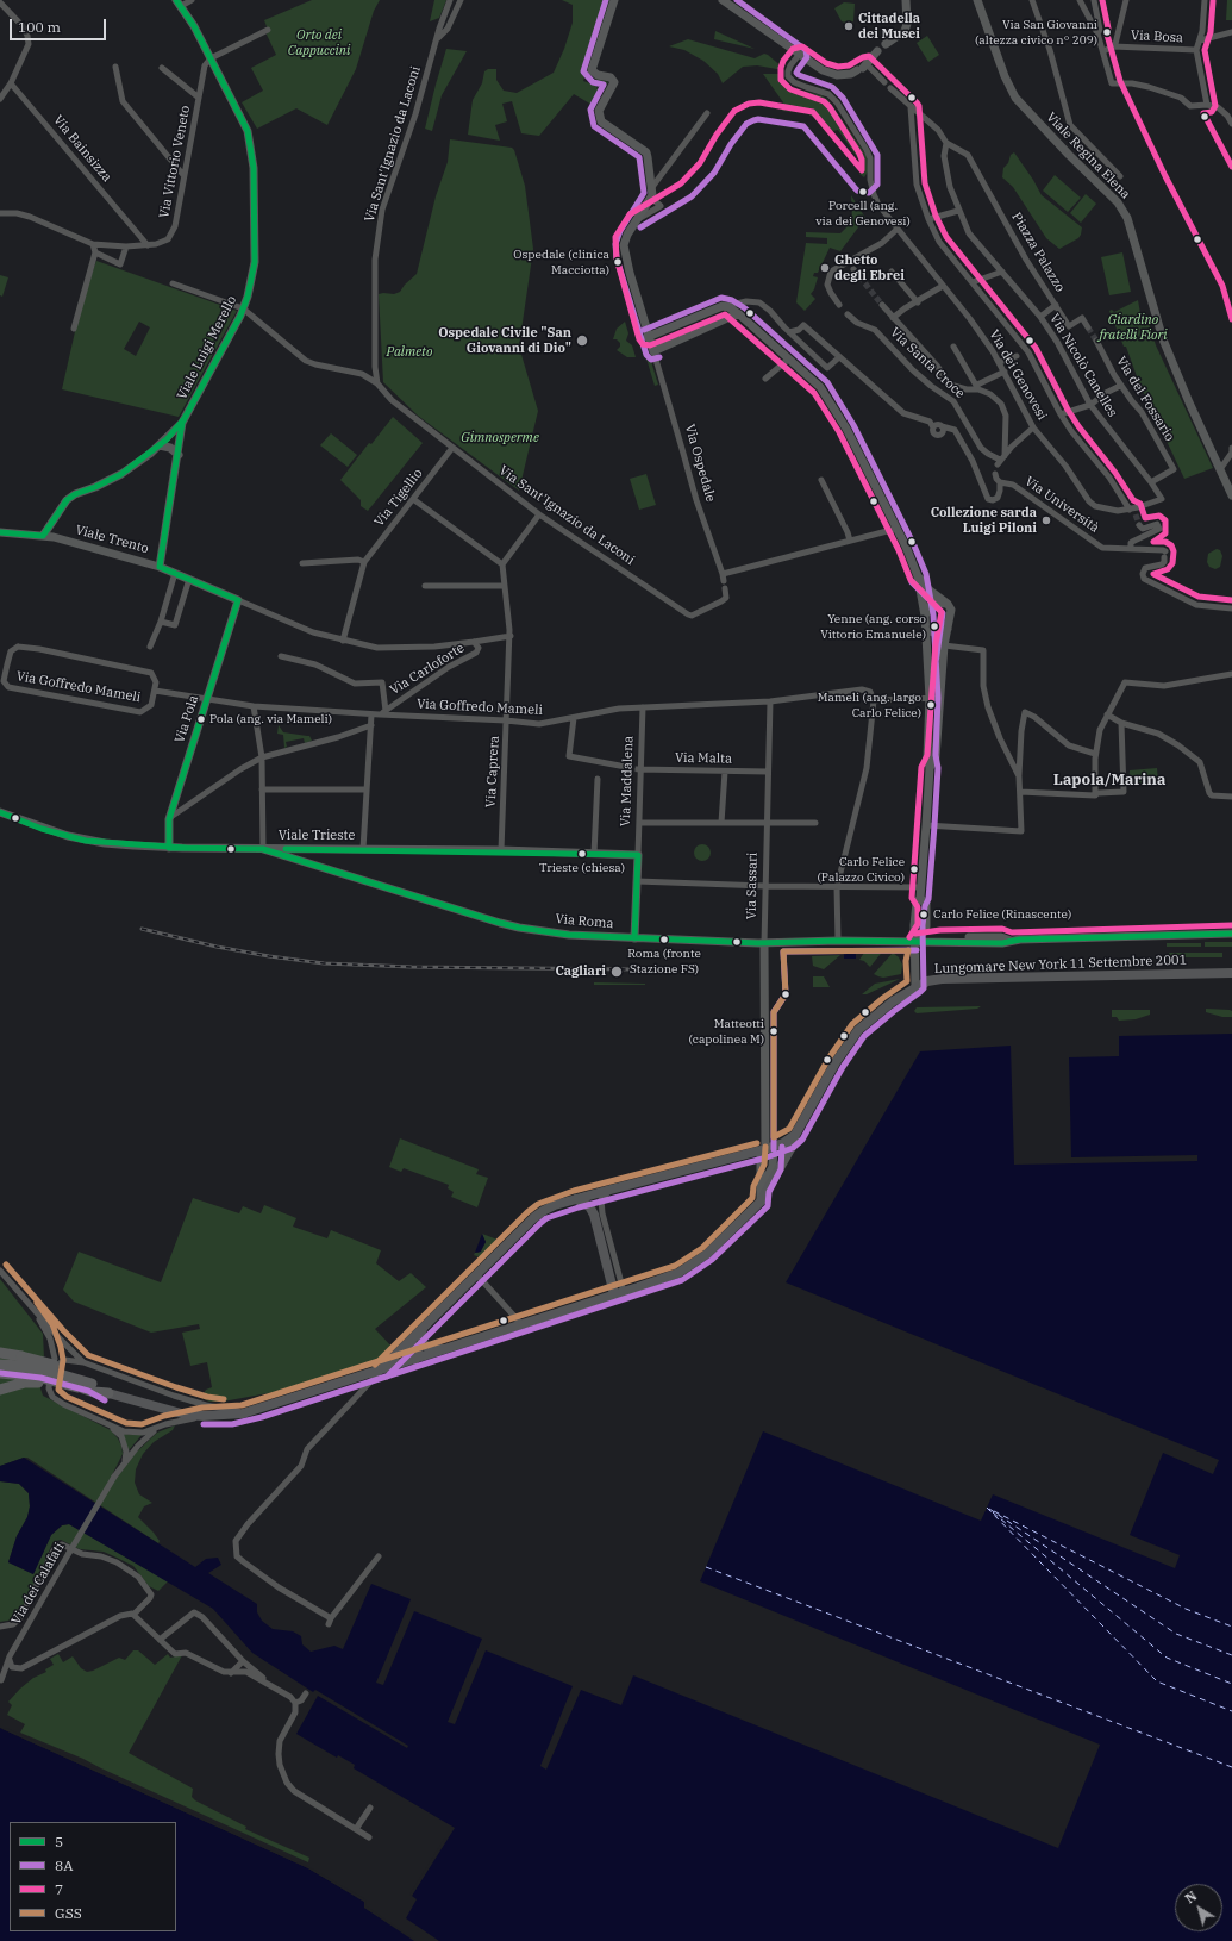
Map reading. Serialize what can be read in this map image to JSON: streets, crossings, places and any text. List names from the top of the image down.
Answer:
{
  "streets": {
    "main road": ["Lungomare New York 11 Settembre 2001"],
    "street": [
      "Via Bosa",
      "Via Sant'Ignazio da Laconi",
      "Via Bainsizza",
      "Viale Regina Elena",
      "Via Vittorio Veneto",
      "Piazza Palazzo",
      "Viale Luigi Merello",
      "Via Santa Croce",
      "Via Nicolò Canelles",
      "Via dei Genovesi",
      "Via del Fossario",
      "Via Ospedale",
      "Via Tigellio",
      "Via Università",
      "Viale Trento",
      "Via Carloforte",
      "Via Goffredo Mameli",
      "Via Pola",
      "Via Malta",
      "Via Caprera",
      "Via Maddalena",
      "Viale Trieste",
      "Via Sassari",
      "Via Roma",
      "Via dei Calafati"
    ]
  },
  "crossings": [
    ["Via Sant'Ignazio da Laconi", "Via Ospedale"],
    ["Via Sant'Ignazio da Laconi", "Via Tigellio"],
    ["Via Bainsizza", "Via Vittorio Veneto"],
    ["Via Vittorio Veneto", "Viale Luigi Merello"],
    ["Piazza Palazzo", "Via Nicolò Canelles"],
    ["Viale Luigi Merello", "Viale Trento"],
    ["Via Nicolò Canelles", "Via dei Genovesi"],
    ["Via Nicolò Canelles", "Via del Fossario"],
    ["Viale Trento", "Via Pola"],
    ["Via Carloforte", "Via Goffredo Mameli"],
    ["Via Goffredo Mameli", "Via Pola"],
    ["Via Goffredo Mameli", "Via Caprera"],
    ["Via Goffredo Mameli", "Via Maddalena"],
    ["Via Goffredo Mameli", "Via Sassari"],
    ["Via Pola", "Viale Trieste"],
    ["Via Malta", "Via Maddalena"],
    ["Via Malta", "Via Sassari"],
    ["Via Caprera", "Viale Trieste"],
    ["Via Maddalena", "Viale Trieste"],
    ["Viale Trieste", "Via Roma"],
    ["Via Sassari", "Via Roma"],
    ["Via Sassari", "Lungomare New York 11 Settembre 2001"],
    ["Lungomare New York 11 Settembre 2001", "Via dei Calafati"]
  ],
  "districts": ["Lapola/Marina"],
  "parks": [
    "Orto dei Cappuccini",
    "Giardino fratelli Fiori",
    "Palmeto",
    "Gimnosperme"
  ],
  "places": [
    "Cittadella dei Musei",
    "Via San Giovanni (altezza civico n° 209)",
    "Porcell (ang. via dei Genovesi)",
    "Ospedale (clinica Macciotta)",
    "Ghetto degli Ebrei",
    "Ospedale Civile \"San Giovanni di Dio\"",
    "Collezione sarda Luigi Piloni",
    "Yenne (ang. corso Vittorio Emanuele)",
    "Mameli (ang. largo Carlo Felice)",
    "Pola (ang. via Mameli)",
    "Trieste (chiesa)",
    "Carlo Felice (Palazzo Civico)",
    "Carlo Felice (Rinascente)",
    "Roma (fronte Stazione FS)",
    "Cagliari",
    "Matteotti (capolinea M)"
  ],
  "lines": [
    "transit line 5",
    "transit line 8A",
    "transit line 7",
    "transit line GSS"
  ],
  "legend": [
    "5",
    "8A",
    "7",
    "GSS"
  ],
  "scale_bar": "100 m",
  "north": "top left"
}
